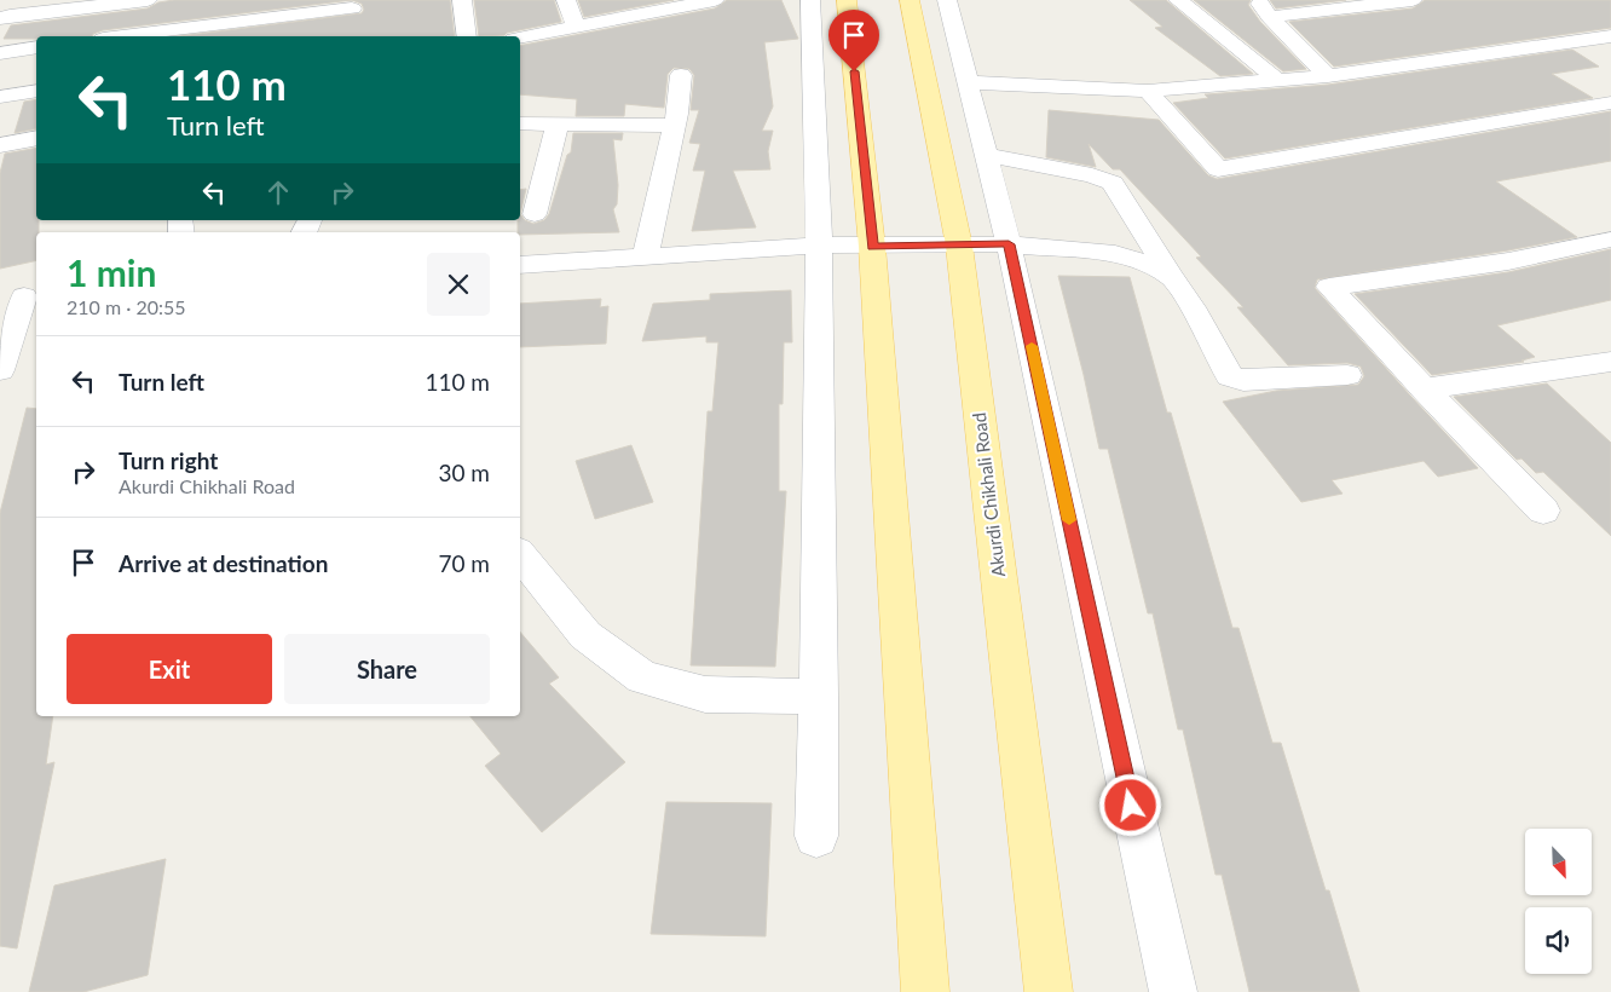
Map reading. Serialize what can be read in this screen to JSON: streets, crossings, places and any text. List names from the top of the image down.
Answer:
{
  "streets": {
    "main road": ["Akurdi Chikhali Road"]
  },
  "north": "bottom right",
  "page": {
    "turn": ["110 m", "Turn left"],
    "heading": ["1 min", "210 m · 20:55"],
    "list": [
      {
        "name": "Turn left",
        "value": "110 m"
      },
      {
        "name": "Turn right",
        "note": "Akurdi Chikhali Road",
        "value": "30 m"
      },
      {
        "name": "Arrive at destination",
        "value": "70 m"
      }
    ],
    "buttons": ["Exit", "Share"]
  }
}
